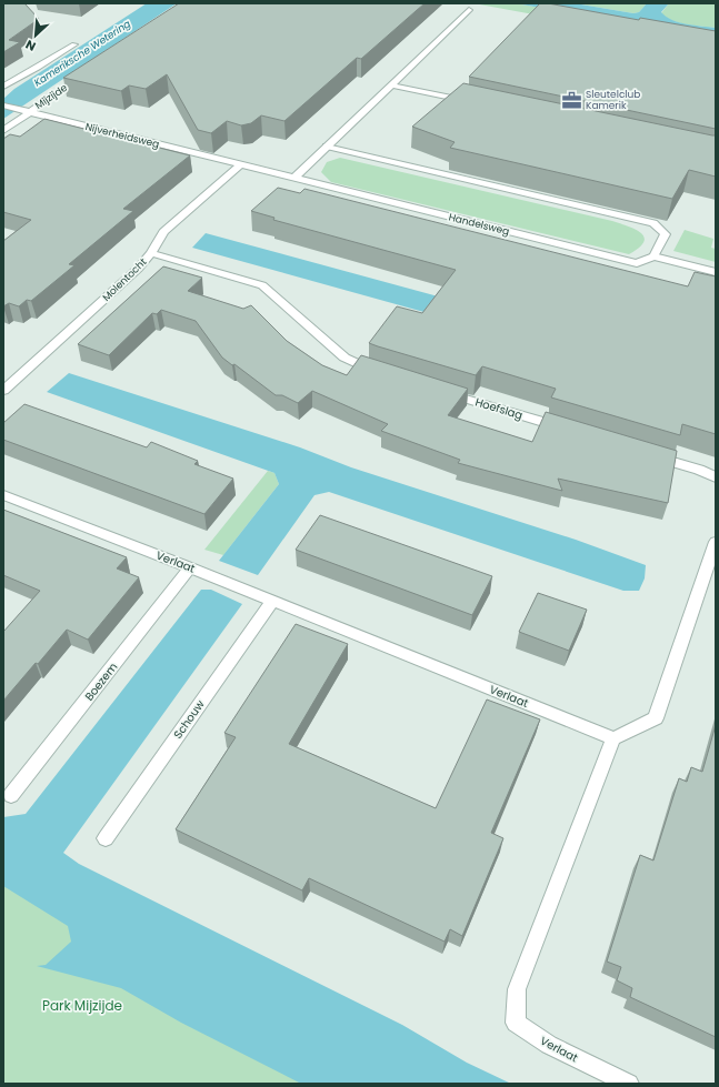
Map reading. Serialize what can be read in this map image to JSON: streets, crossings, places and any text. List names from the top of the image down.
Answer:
{
  "streets": {
    "street": [
      "Mijzijde",
      "Nijverheidsweg",
      "Handelsweg",
      "Molentocht",
      "Hoefslag",
      "Verlaat",
      "Boezem",
      "Schouw"
    ]
  },
  "crossings": [
    ["Mijzijde", "Nijverheidsweg"],
    ["Nijverheidsweg", "Handelsweg"],
    ["Nijverheidsweg", "Molentocht"],
    ["Handelsweg", "Molentocht"],
    ["Verlaat", "Boezem"],
    ["Verlaat", "Schouw"]
  ],
  "water": ["Kameriksche Wetering"],
  "parks": ["Park Mijzijde"],
  "places": {
    "office": ["Sleutelclub Kamerik"]
  },
  "north": "bottom left"
}
